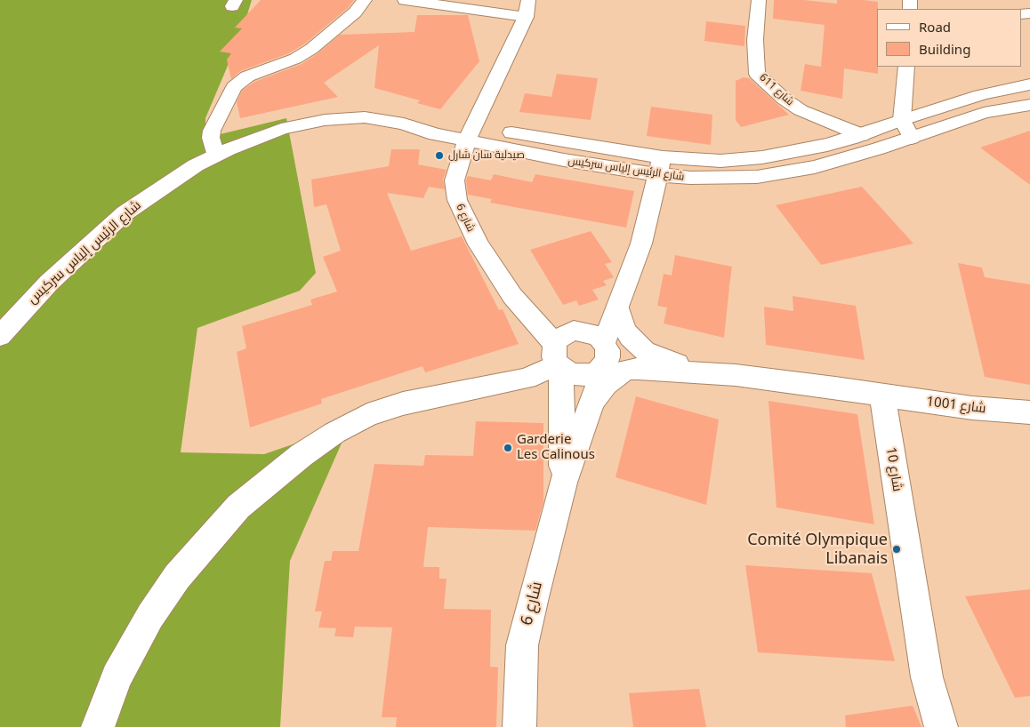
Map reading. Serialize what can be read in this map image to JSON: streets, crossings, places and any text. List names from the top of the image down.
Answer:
{
  "streets": {
    "street": [
      "شارع 611",
      "شارع الرئيس إلياس سركيس",
      "شارع 6",
      "شارع 1001",
      "شارع 10"
    ]
  },
  "crossings": [
    ["شارع 611", "شارع الرئيس إلياس سركيس"],
    ["شارع الرئيس إلياس سركيس", "شارع 6"],
    ["شارع 1001", "شارع 10"]
  ],
  "places": ["صيدلية سان شارل", "Garderie Les Calinous", "Comité Olympique Libanais"],
  "legend": ["Road", "Building"]
}
